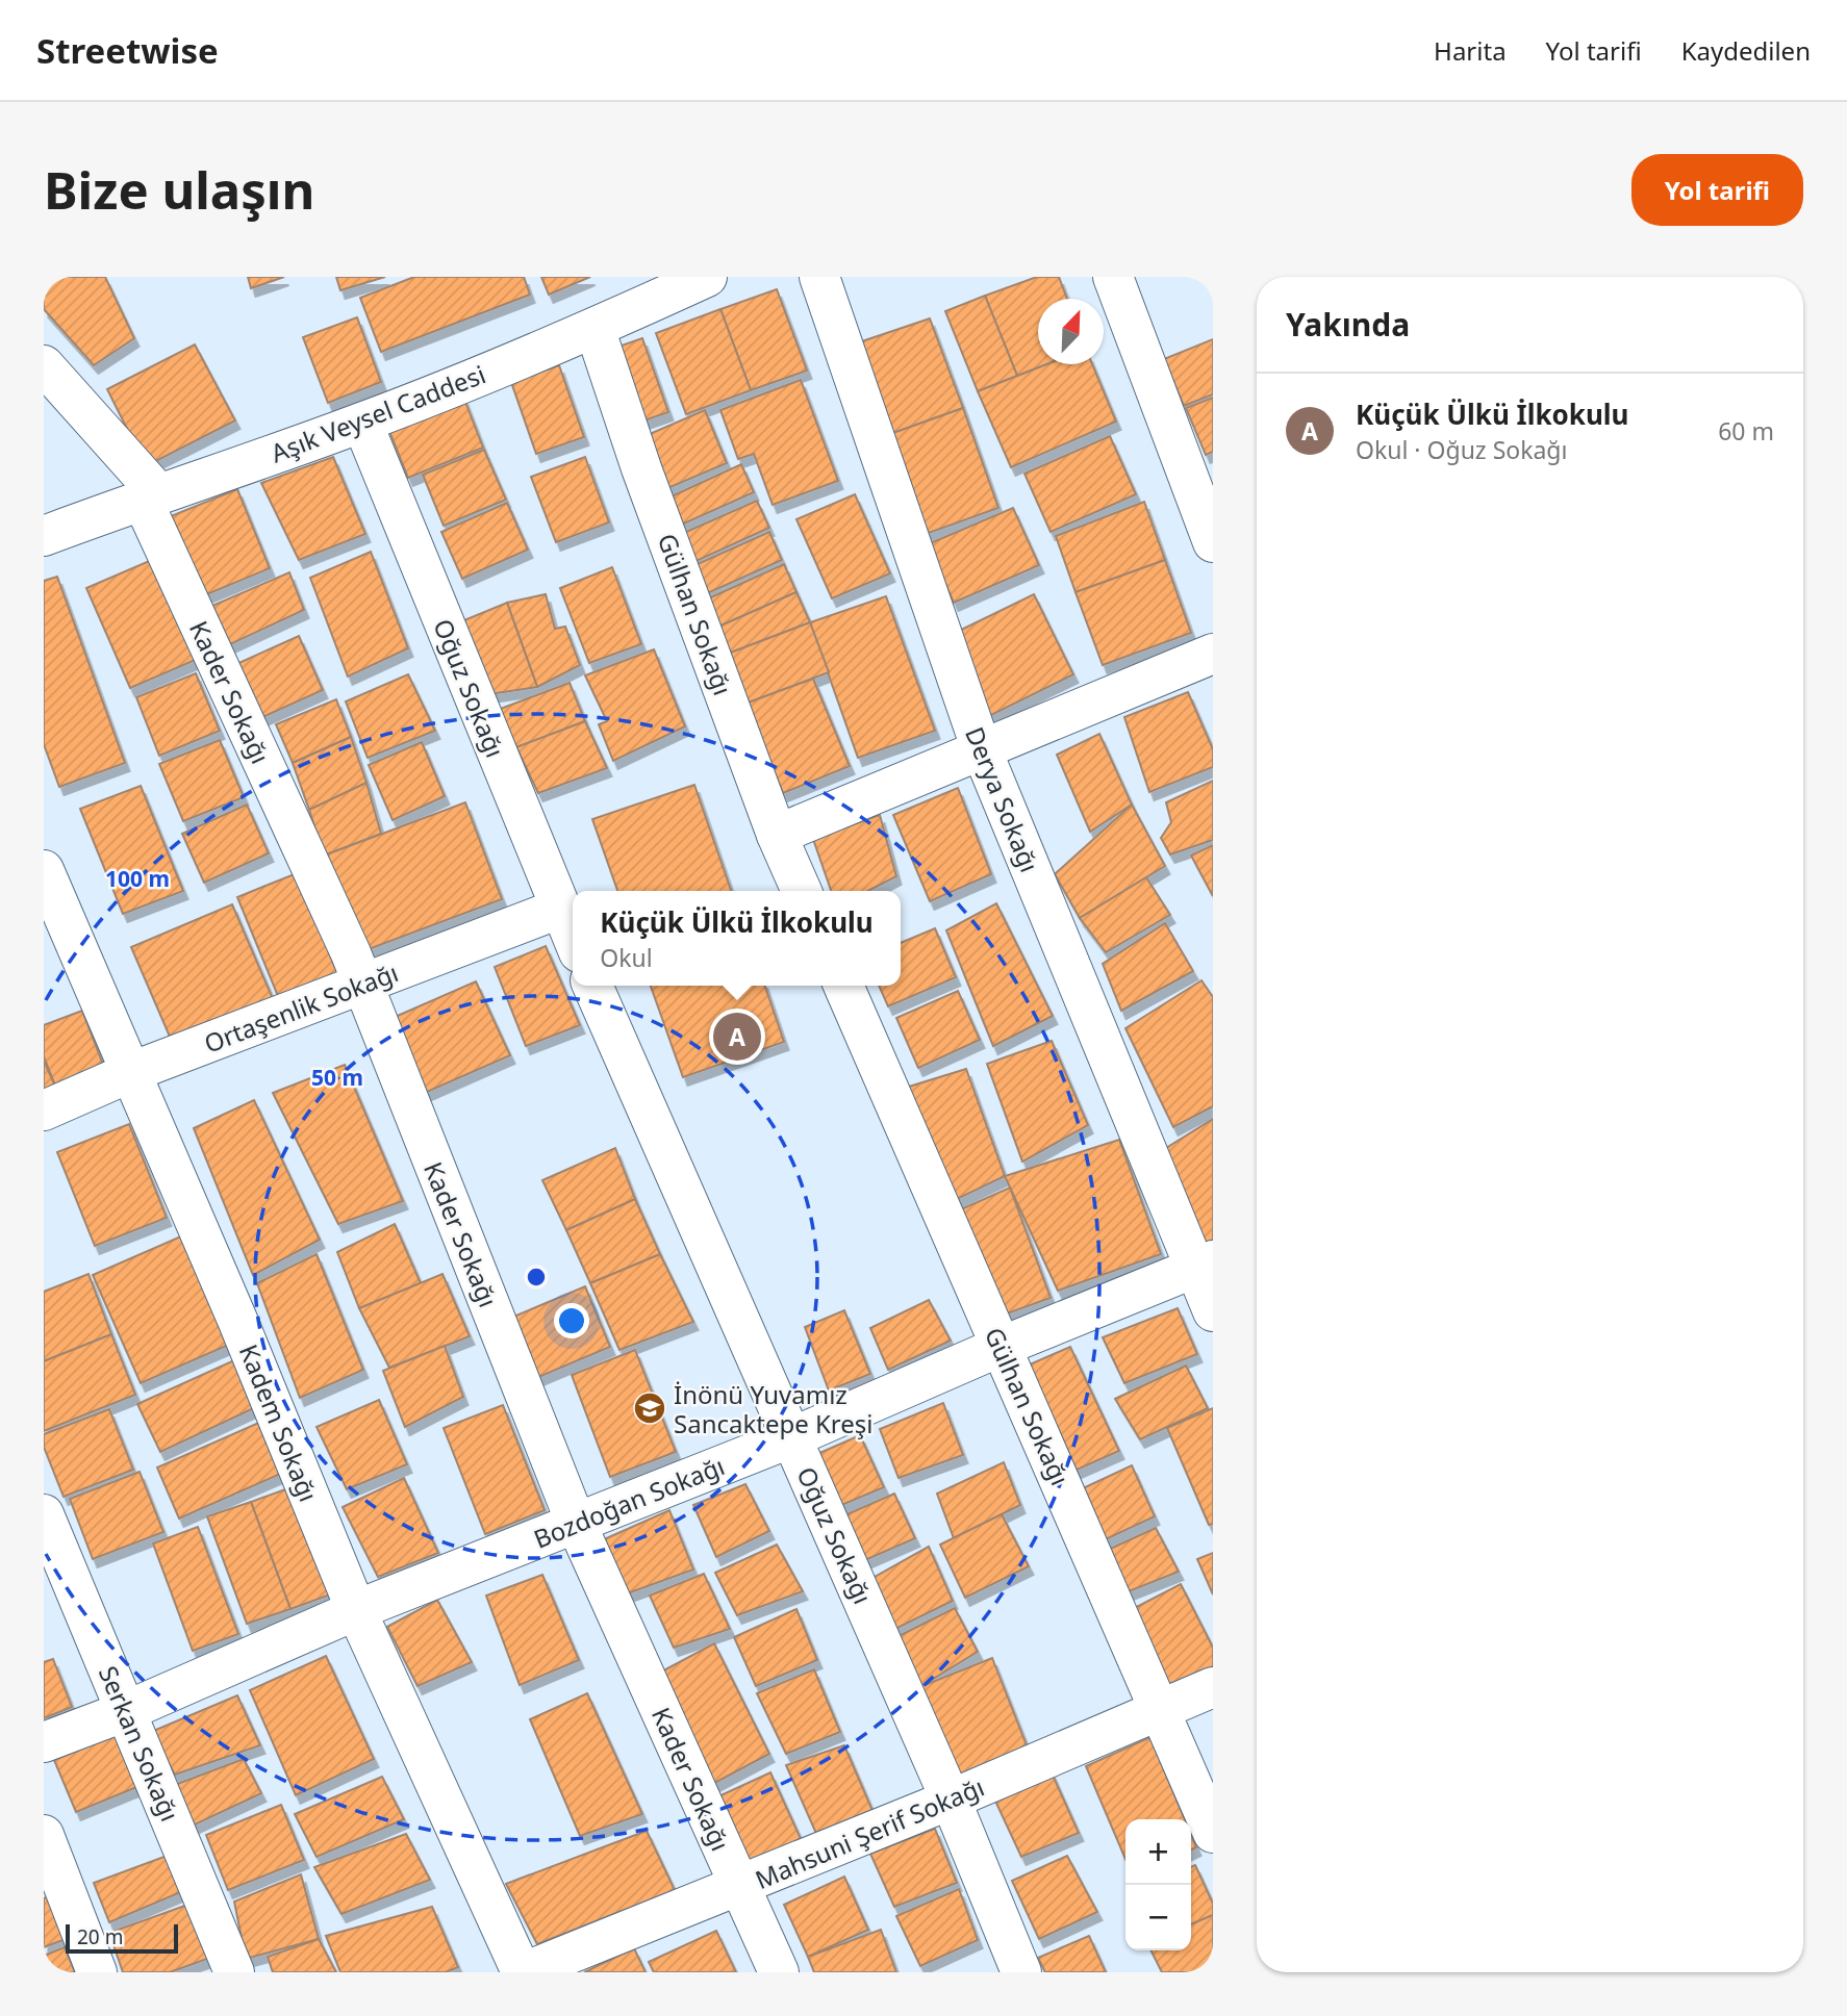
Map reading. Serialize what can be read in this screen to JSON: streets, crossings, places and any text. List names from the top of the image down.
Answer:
{
  "streets": {
    "street": [
      "Aşık Veysel Caddesi",
      "Gülhan Sokağı",
      "Oğuz Sokağı",
      "Kader Sokağı",
      "Derya Sokağı",
      "Ortaşenlik Sokağı",
      "Kadem Sokağı",
      "Bozdoğan Sokağı",
      "Serkan Sokağı",
      "Mahsuni Şerif Sokağı"
    ]
  },
  "crossings": [
    ["Aşık Veysel Caddesi", "Gülhan Sokağı"],
    ["Aşık Veysel Caddesi", "Oğuz Sokağı"],
    ["Aşık Veysel Caddesi", "Kader Sokağı"],
    ["Gülhan Sokağı", "Bozdoğan Sokağı"],
    ["Gülhan Sokağı", "Mahsuni Şerif Sokağı"],
    ["Oğuz Sokağı", "Ortaşenlik Sokağı"],
    ["Oğuz Sokağı", "Bozdoğan Sokağı"],
    ["Oğuz Sokağı", "Mahsuni Şerif Sokağı"],
    ["Kader Sokağı", "Ortaşenlik Sokağı"],
    ["Kader Sokağı", "Bozdoğan Sokağı"],
    ["Kader Sokağı", "Mahsuni Şerif Sokağı"],
    ["Derya Sokağı", "Bozdoğan Sokağı"],
    ["Ortaşenlik Sokağı", "Kadem Sokağı"],
    ["Kadem Sokağı", "Bozdoğan Sokağı"],
    ["Kadem Sokağı", "Mahsuni Şerif Sokağı"],
    ["Bozdoğan Sokağı", "Serkan Sokağı"]
  ],
  "places": {
    "school or university": ["İnönü Yuvamız Sancaktepe Kreşi"]
  },
  "scale_bar": "20 m",
  "north": "top right",
  "page": {
    "header": "Streetwise",
    "nav": ["Harita", "Yol tarifi", "Kaydedilen"],
    "buttons": "Yol tarifi",
    "title": "Bize ulaşın",
    "heading": "Yakında",
    "list": [
      {
        "mark": "A",
        "name": "Küçük Ülkü İlkokulu",
        "note": "Okul · Oğuz Sokağı",
        "value": "60 m"
      }
    ],
    "popup": ["Küçük Ülkü İlkokulu", "Okul"],
    "pins": "A",
    "map_buttons": ["+", "−"],
    "scale": "20 m"
  },
  "rings": ["100 m", "50 m"]
}
